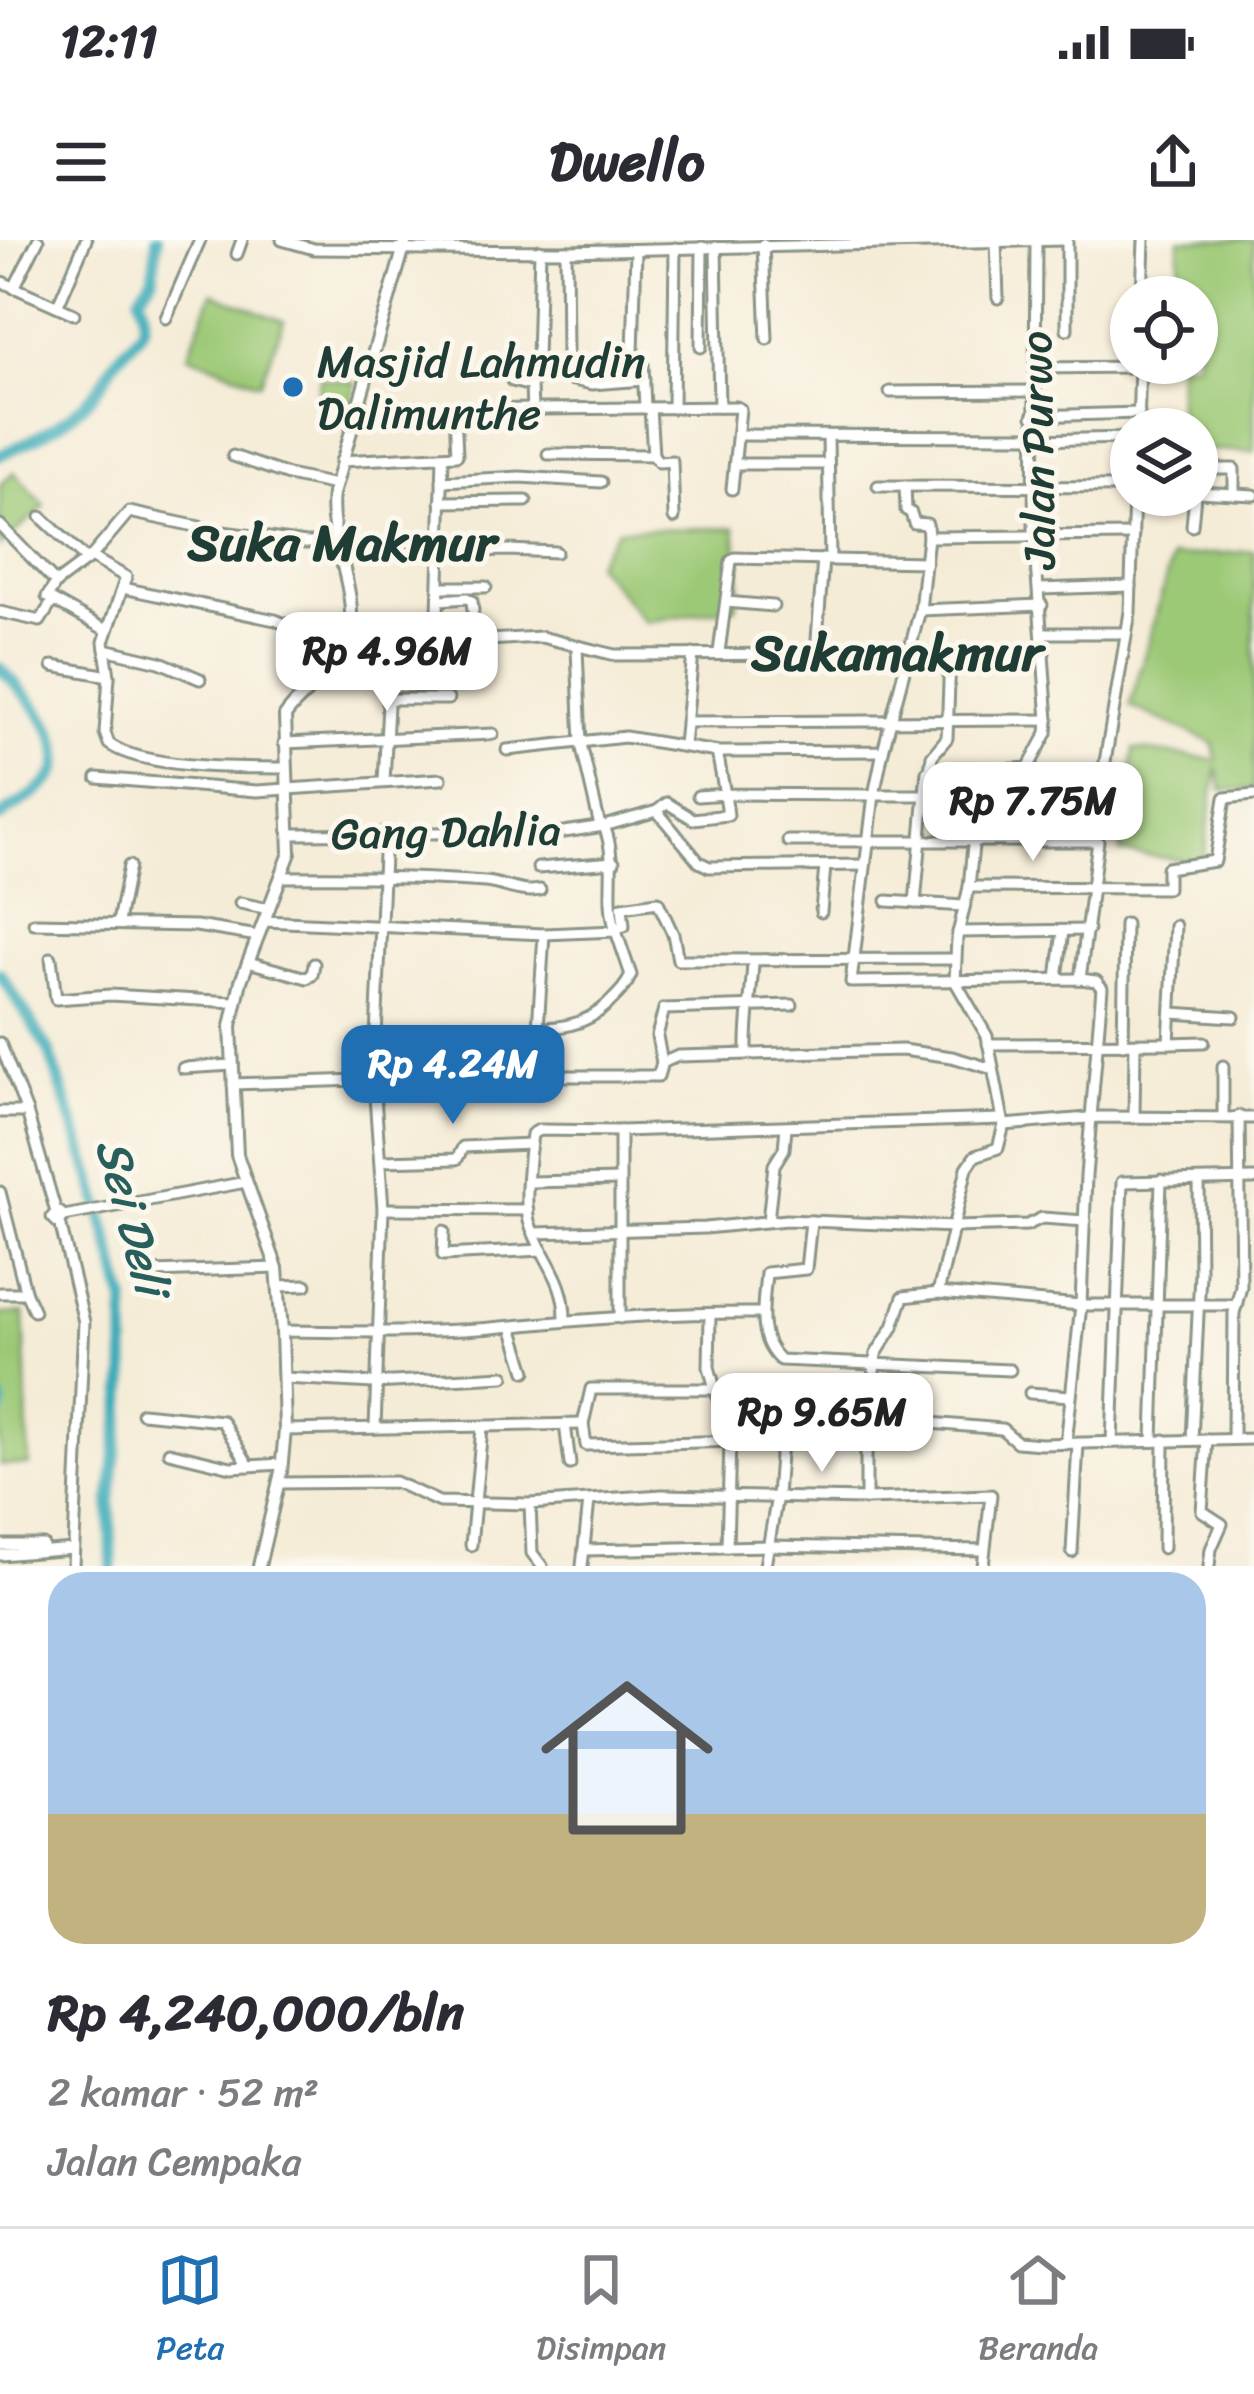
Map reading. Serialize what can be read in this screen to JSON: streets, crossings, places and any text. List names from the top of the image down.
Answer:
{
  "streets": {
    "street": ["Jalan Purwo", "Gang Dahlia"]
  },
  "districts": ["Suka Makmur", "Sukamakmur"],
  "water": ["Sei Deli"],
  "places": ["Masjid Lahmudin Dalimunthe"],
  "page": {
    "status": "12:11",
    "header": "Dwello",
    "price": [
      "Rp 4.96M",
      "Rp 7.75M",
      "Rp 4.24M",
      "Rp 9.65M"
    ],
    "list": [
      {
        "name": "Rp 4,240,000/bln",
        "note": "2 kamar · 52 m² · Jalan Cempaka"
      }
    ],
    "tabs": ["Peta", "Disimpan", "Beranda"]
  }
}
